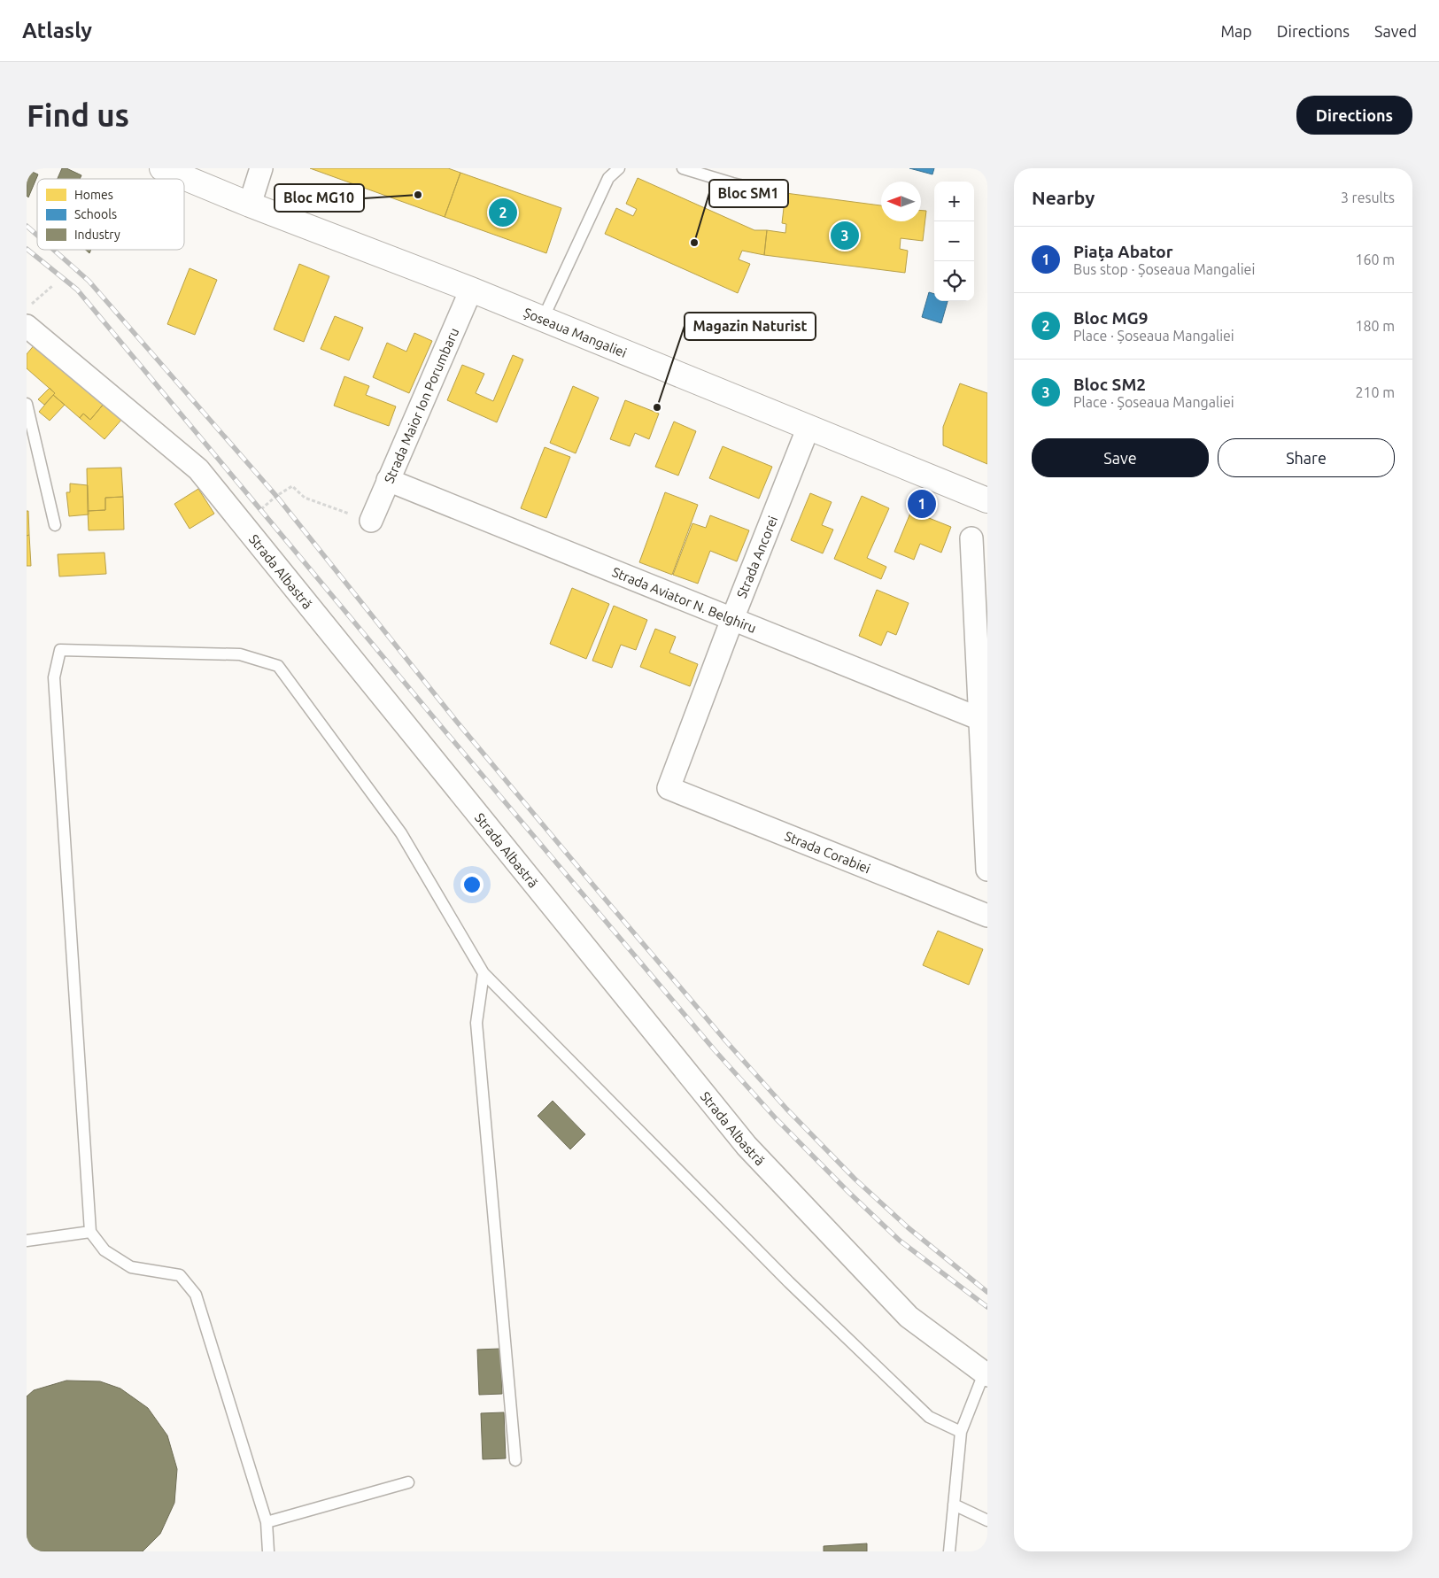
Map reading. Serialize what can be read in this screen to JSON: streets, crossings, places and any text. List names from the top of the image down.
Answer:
{
  "streets": {
    "street": [
      "Șoseaua Mangaliei",
      "Strada Maior Ion Porumbaru",
      "Strada Ancorei",
      "Strada Albastră",
      "Strada Aviator N. Belghiru",
      "Strada Corabiei"
    ]
  },
  "crossings": [
    ["Șoseaua Mangaliei", "Strada Maior Ion Porumbaru"],
    ["Șoseaua Mangaliei", "Strada Ancorei"],
    ["Strada Maior Ion Porumbaru", "Strada Aviator N. Belghiru"],
    ["Strada Ancorei", "Strada Aviator N. Belghiru"],
    ["Strada Ancorei", "Strada Corabiei"]
  ],
  "places": ["Bloc MG10", "Bloc SM1", "Magazin Naturist"],
  "legend": ["Homes", "Schools", "Industry"],
  "north": "left",
  "page": {
    "header": "Atlasly",
    "nav": ["Map", "Directions", "Saved"],
    "buttons": [
      "Directions",
      ["Save", "Share"]
    ],
    "title": "Find us",
    "heading": ["Nearby", "3 results"],
    "map_buttons": ["+", "−"],
    "pins": ["2", "3", "1"],
    "list": [
      {
        "mark": "1",
        "name": "Piața Abator",
        "note": "Bus stop · Șoseaua Mangaliei",
        "value": "160 m"
      },
      {
        "mark": "2",
        "name": "Bloc MG9",
        "note": "Place · Șoseaua Mangaliei",
        "value": "180 m"
      },
      {
        "mark": "3",
        "name": "Bloc SM2",
        "note": "Place · Șoseaua Mangaliei",
        "value": "210 m"
      }
    ]
  }
}
